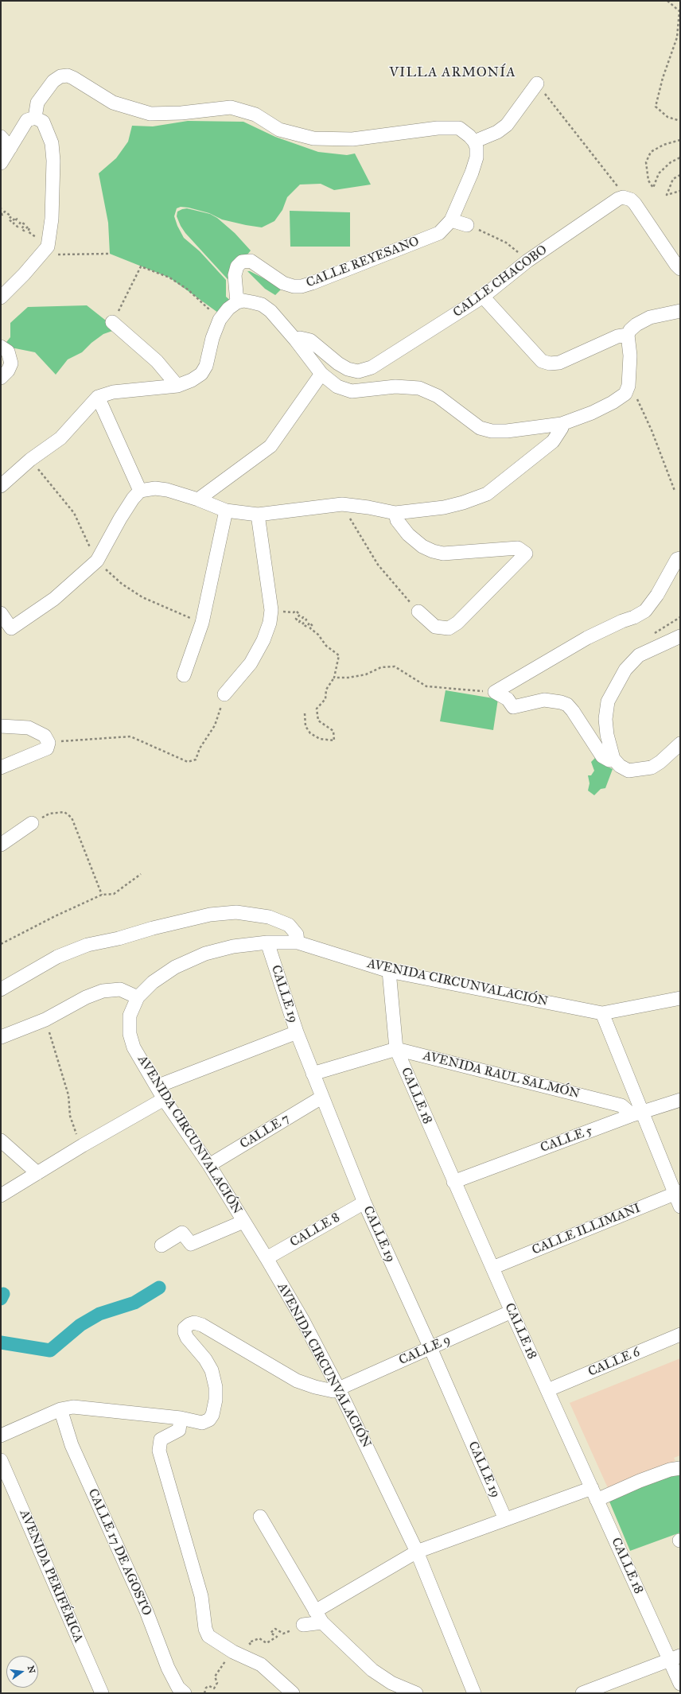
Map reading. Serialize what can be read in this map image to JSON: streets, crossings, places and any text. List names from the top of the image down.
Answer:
{
  "streets": {
    "street": [
      "CALLE REYESANO",
      "CALLE CHACOBO",
      "AVENIDA CIRCUNVALACIÓN",
      "CALLE 19",
      "AVENIDA RAUL SALMÓN",
      "CALLE 18",
      "CALLE 7",
      "CALLE 5",
      "CALLE ILLIMANI",
      "CALLE 8",
      "CALLE 9",
      "CALLE 6",
      "CALLE 17 DE AGOSTO",
      "AVENIDA PERIFÉRICA"
    ]
  },
  "crossings": [
    ["AVENIDA CIRCUNVALACIÓN", "CALLE 19"],
    ["AVENIDA CIRCUNVALACIÓN", "CALLE 18"],
    ["AVENIDA CIRCUNVALACIÓN", "CALLE 7"],
    ["AVENIDA CIRCUNVALACIÓN", "CALLE 8"],
    ["AVENIDA CIRCUNVALACIÓN", "CALLE 9"],
    ["CALLE 19", "CALLE 7"],
    ["CALLE 19", "CALLE 8"],
    ["CALLE 19", "CALLE 9"],
    ["AVENIDA RAUL SALMÓN", "CALLE 18"],
    ["AVENIDA RAUL SALMÓN", "CALLE 5"],
    ["CALLE 18", "CALLE 5"],
    ["CALLE 18", "CALLE ILLIMANI"],
    ["CALLE 18", "CALLE 9"],
    ["CALLE 18", "CALLE 6"]
  ],
  "districts": ["VILLA ARMONÍA"],
  "north": "right"
}
